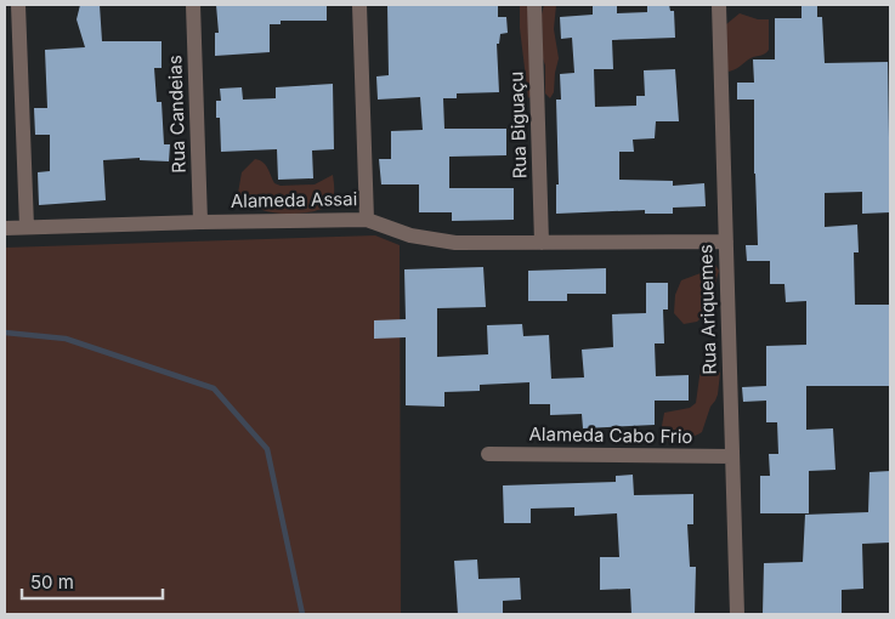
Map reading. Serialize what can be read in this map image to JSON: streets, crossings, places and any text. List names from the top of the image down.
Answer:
{
  "streets": {
    "street": [
      "Rua Candeias",
      "Rua Biguaçu",
      "Alameda Assai",
      "Rua Ariquemes",
      "Alameda Cabo Frio"
    ]
  },
  "crossings": [
    ["Rua Candeias", "Alameda Assai"],
    ["Rua Biguaçu", "Alameda Assai"],
    ["Alameda Assai", "Rua Ariquemes"],
    ["Rua Ariquemes", "Alameda Cabo Frio"]
  ],
  "scale_bar": "50 m"
}
